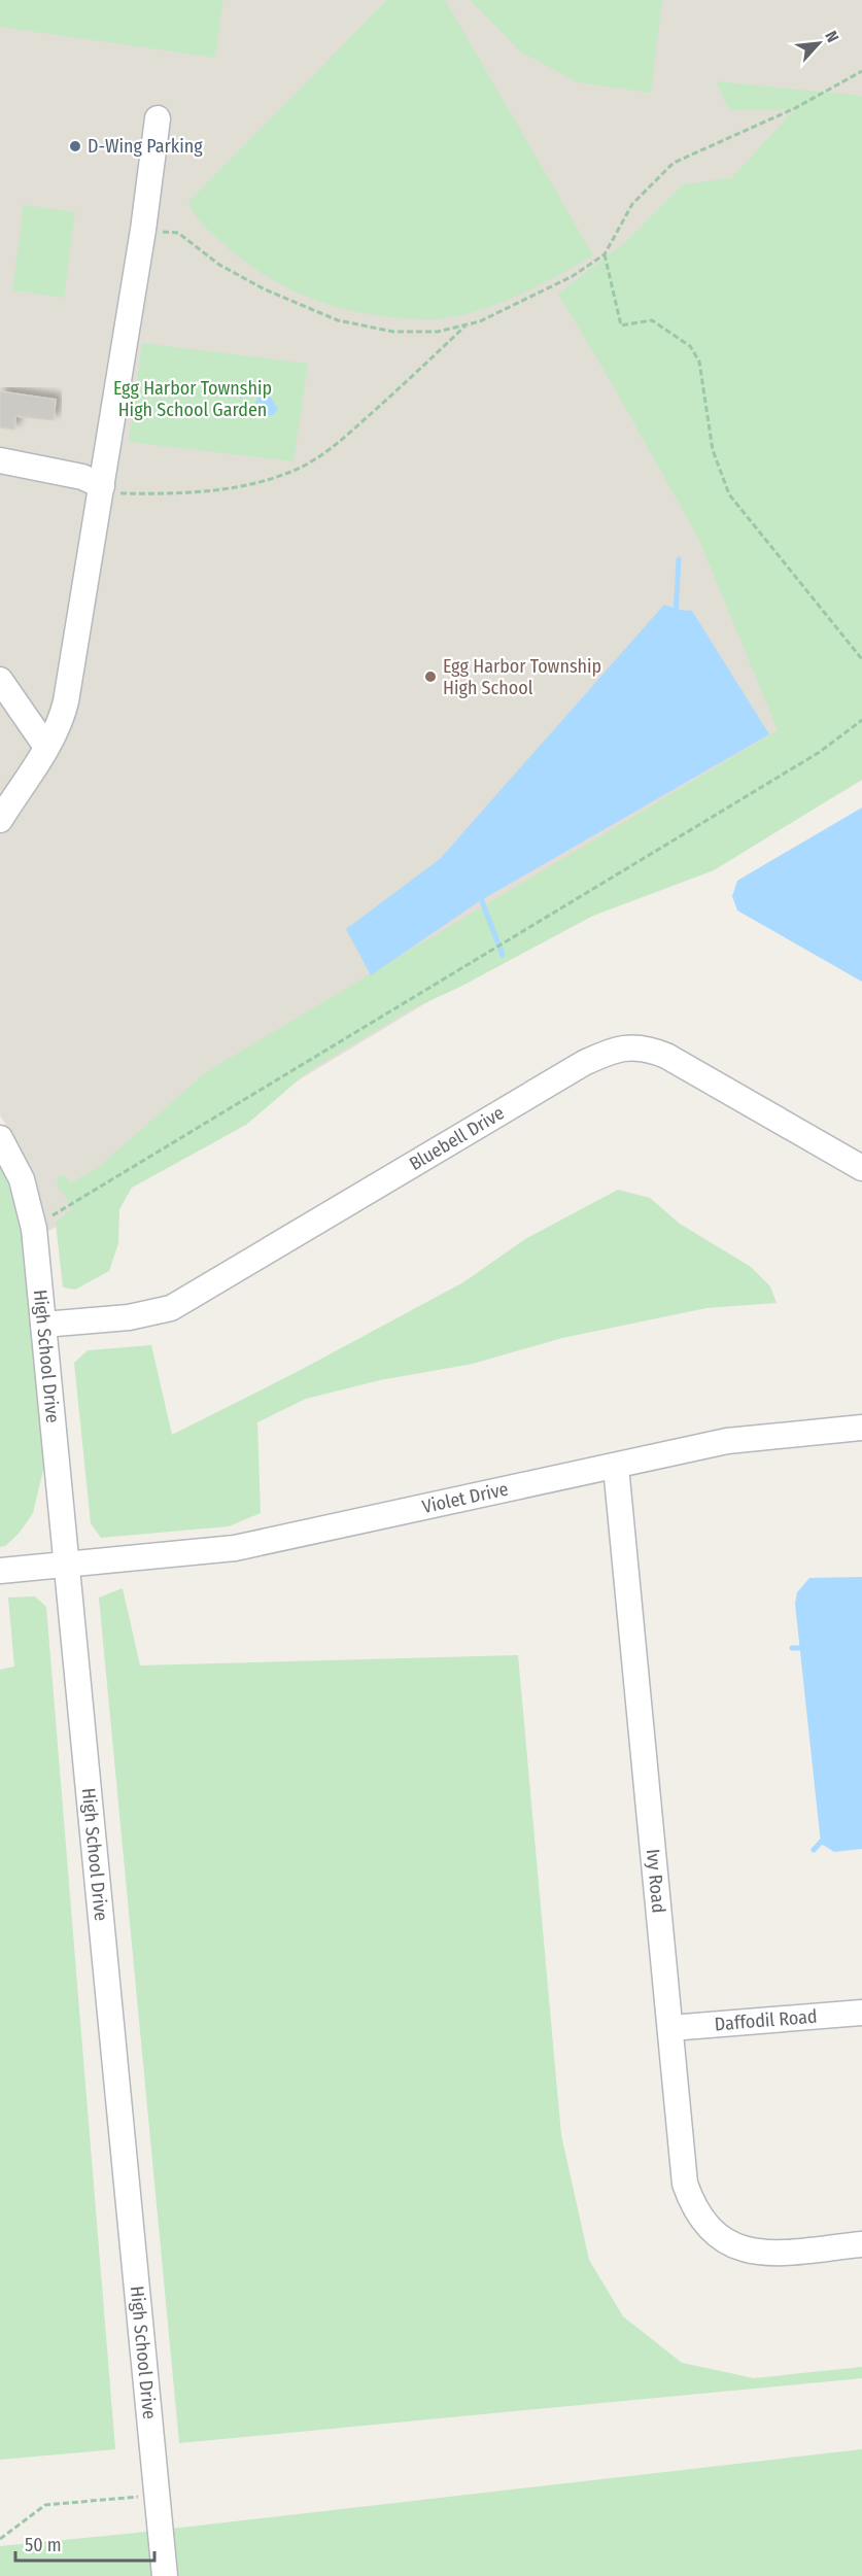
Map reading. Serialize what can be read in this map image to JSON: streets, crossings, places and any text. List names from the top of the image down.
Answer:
{
  "streets": {
    "street": [
      "Bluebell Drive",
      "High School Drive",
      "Violet Drive",
      "Ivy Road",
      "Daffodil Road"
    ]
  },
  "crossings": [
    ["Bluebell Drive", "High School Drive"],
    ["High School Drive", "Violet Drive"],
    ["Violet Drive", "Ivy Road"],
    ["Ivy Road", "Daffodil Road"]
  ],
  "parks": ["Egg Harbor Township High School Garden"],
  "places": ["D-Wing Parking", "Egg Harbor Township High School"],
  "scale_bar": "50 m",
  "north": "top right"
}
